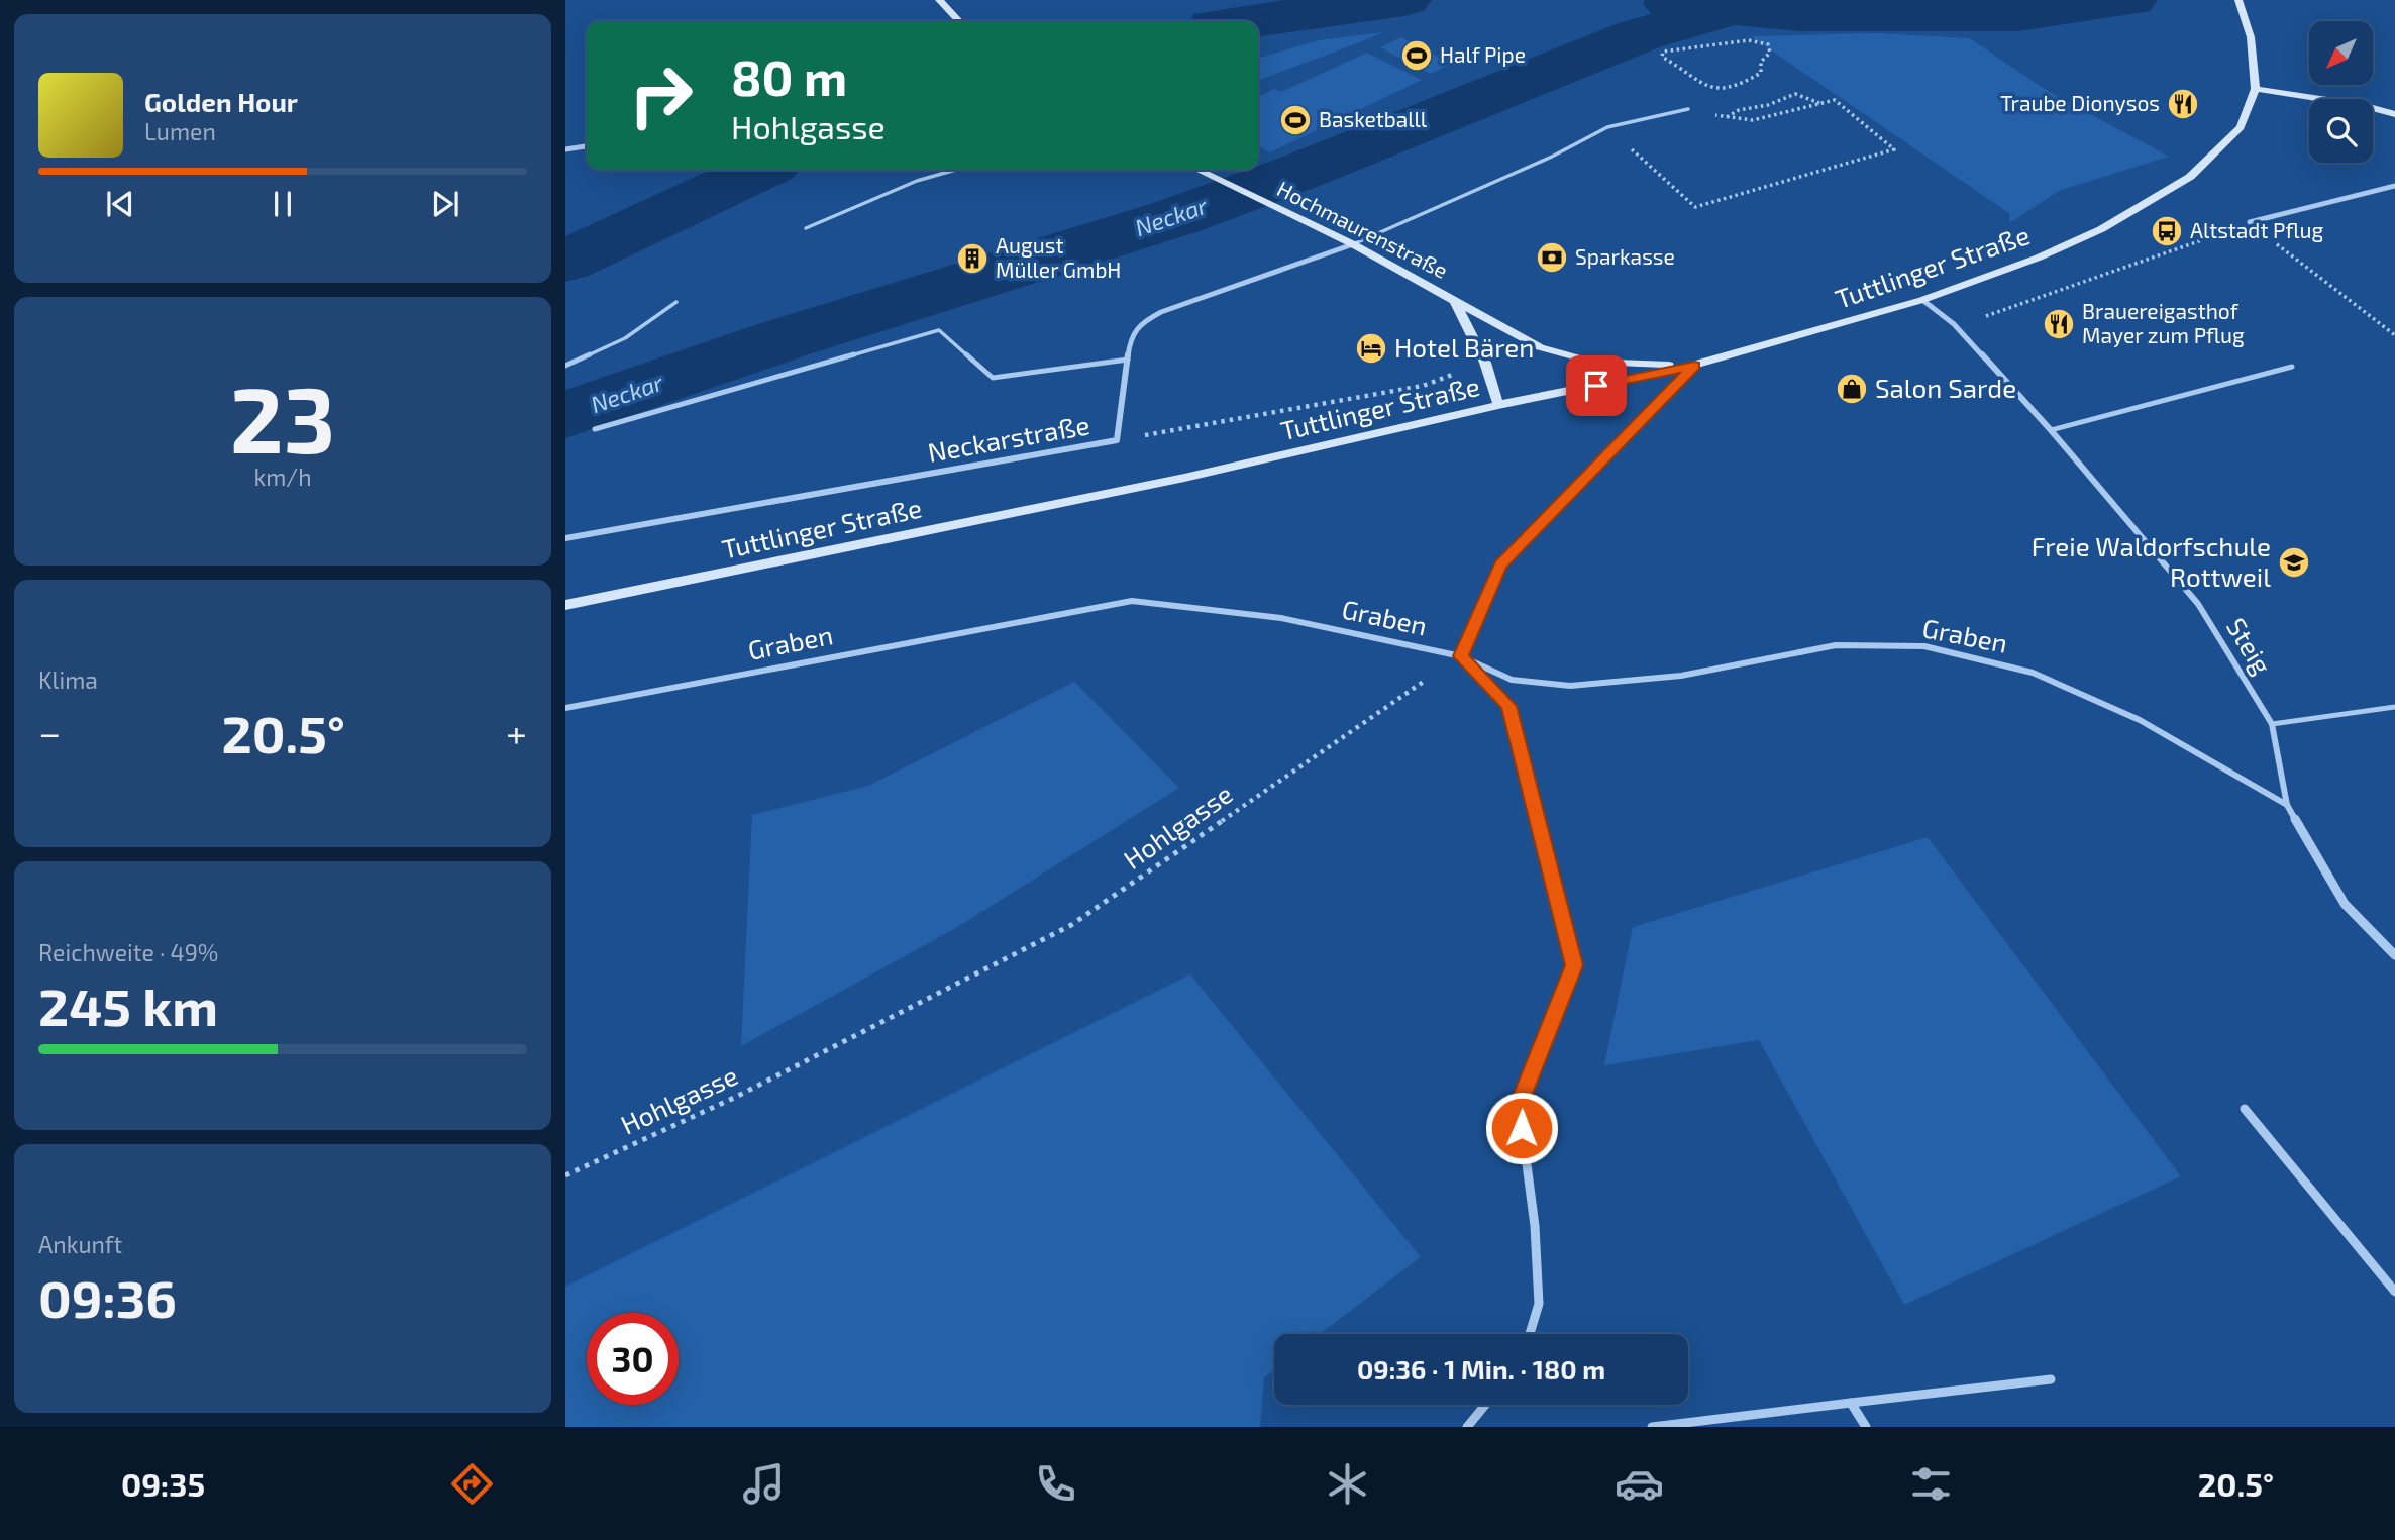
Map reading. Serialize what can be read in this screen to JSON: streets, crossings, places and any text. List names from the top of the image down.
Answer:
{
  "streets": {
    "street": [
      "Hochmaurenstraße",
      "Tuttlinger Straße",
      "Neckarstraße",
      "Graben",
      "Steig"
    ],
    "path": ["Hohlgasse"]
  },
  "crossings": [
    ["Hochmaurenstraße", "Tuttlinger Straße"],
    ["Hochmaurenstraße", "Neckarstraße"],
    ["Tuttlinger Straße", "Steig"],
    ["Graben", "Steig"],
    ["Graben", "Hohlgasse"]
  ],
  "water": ["Neckar"],
  "places": {
    "sports": ["Half Pipe", "Basketballl"],
    "restaurant": ["Traube Dionysos", "Brauereigasthof Mayer zum Pflug"],
    "bus stop": ["Altstadt Pflug"],
    "bank": ["Sparkasse"],
    "building": ["August Müller GmbH"],
    "hotel": ["Hotel Bären"],
    "shop": ["Salon Sarde"],
    "school or university": ["Freie Waldorfschule Rottweil"]
  },
  "north": "bottom left",
  "page": {
    "turn": ["80 m", "Hohlgasse"],
    "song": ["Golden Hour", "Lumen"],
    "tile": [
      ["23", "km/h"],
      "Klima",
      ["Reichweite · 49%", "245 km"],
      ["Ankunft", "09:36"]
    ],
    "heat": ["−", "20.5°", "+"],
    "limit": "30",
    "trip": "09:36 · 1 Min. · 180 m",
    "tabs": ["09:35", "20.5°"]
  }
}
